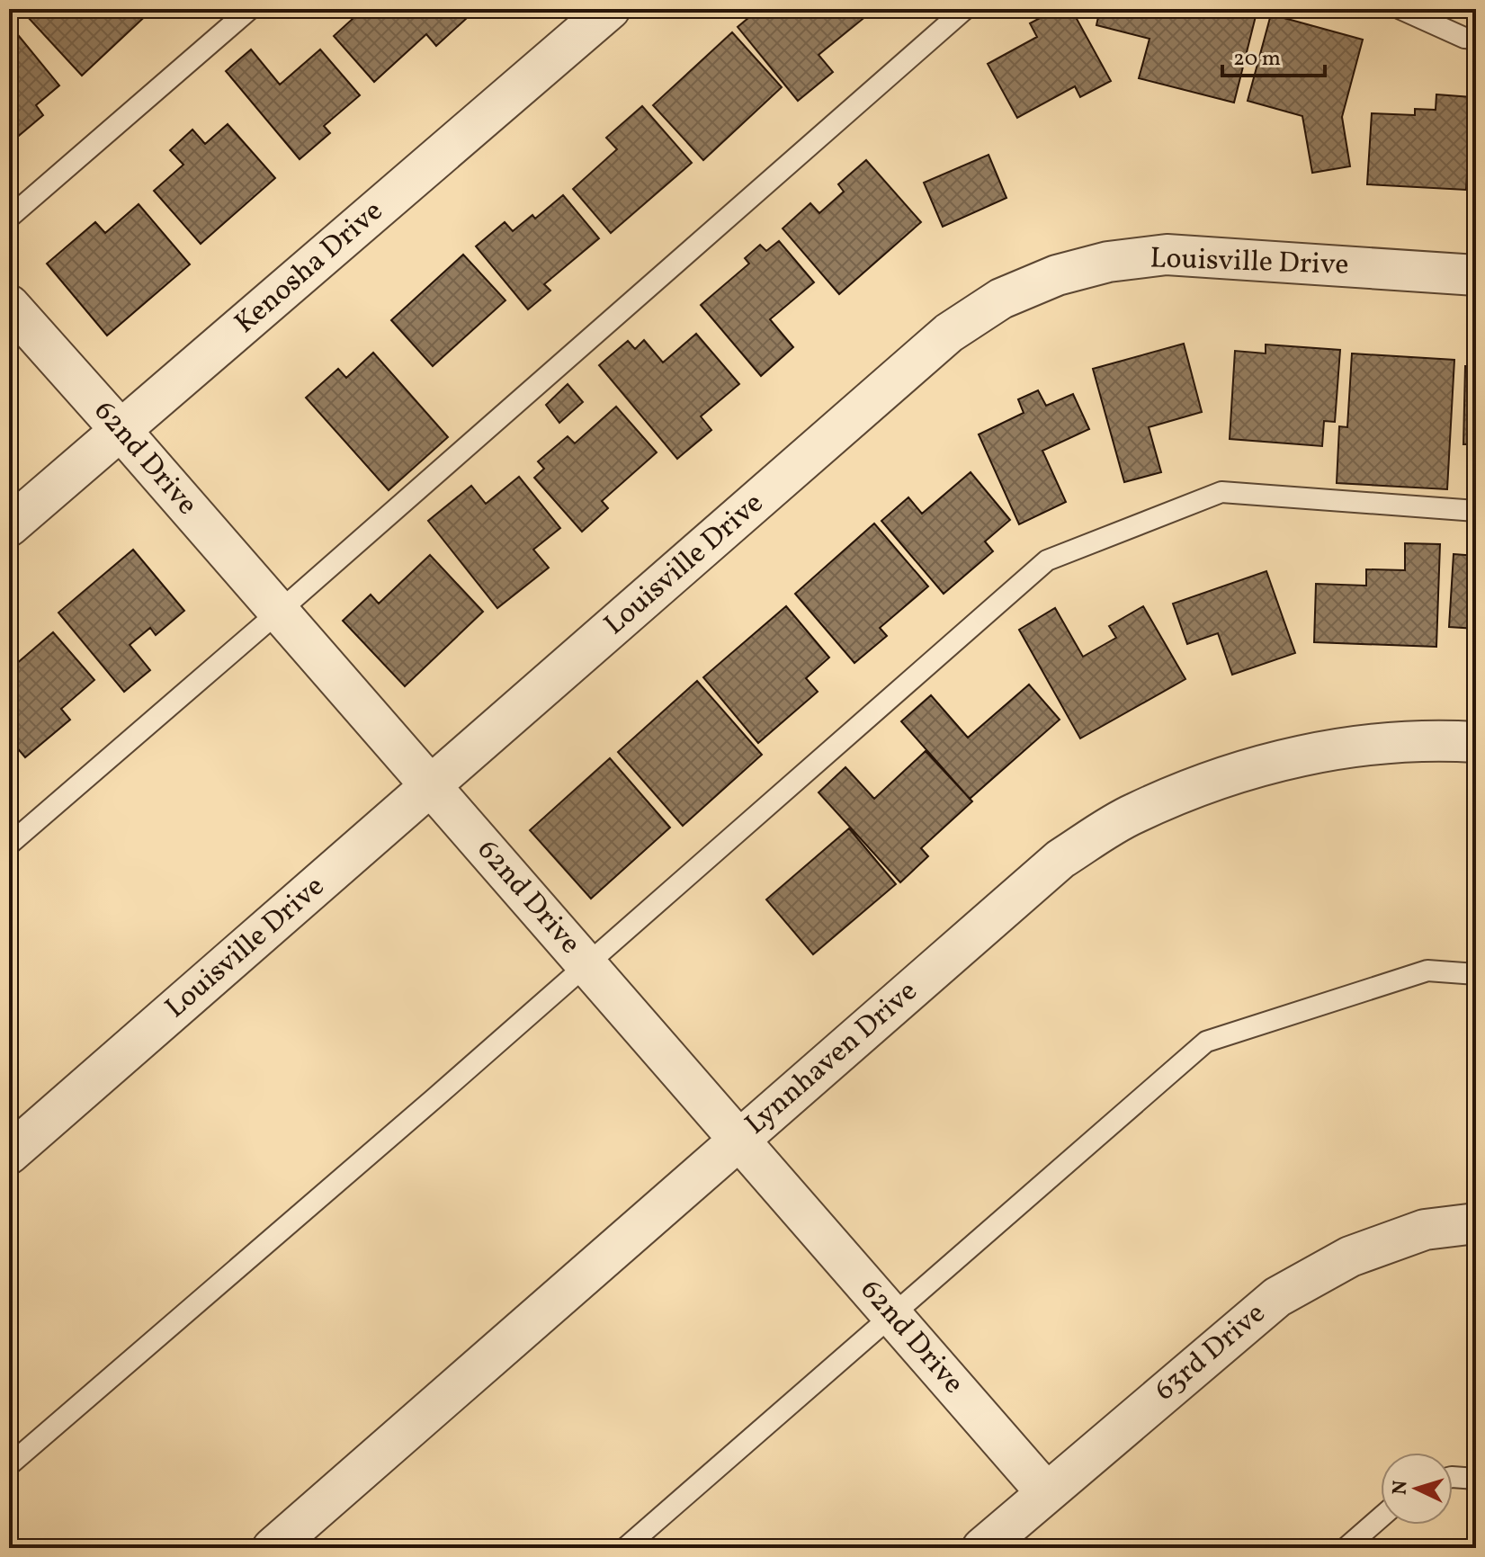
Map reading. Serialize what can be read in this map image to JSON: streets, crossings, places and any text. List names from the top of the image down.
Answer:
{
  "streets": {
    "street": [
      "Louisville Drive",
      "Kenosha Drive",
      "62nd Drive",
      "Lynnhaven Drive",
      "63rd Drive"
    ]
  },
  "crossings": [
    ["Louisville Drive", "62nd Drive"],
    ["Kenosha Drive", "62nd Drive"],
    ["62nd Drive", "Lynnhaven Drive"],
    ["62nd Drive", "63rd Drive"]
  ],
  "scale_bar": "20 m",
  "north": "left"
}
